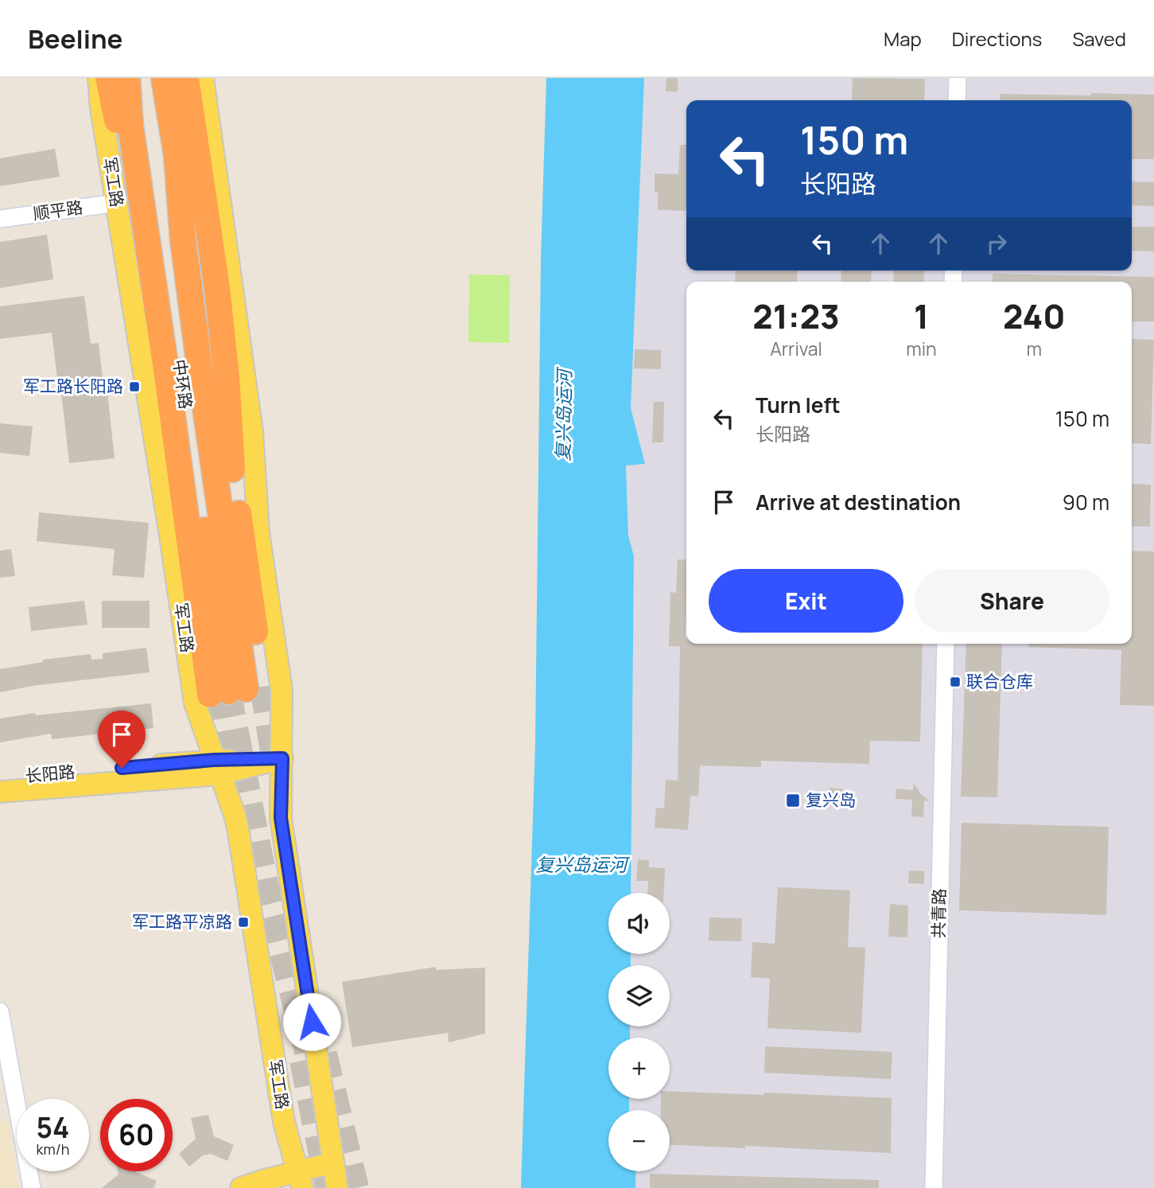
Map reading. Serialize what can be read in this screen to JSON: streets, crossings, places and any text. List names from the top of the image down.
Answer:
{
  "streets": {
    "highway": ["中环路"],
    "main road": ["军工路", "长阳路"],
    "street": ["顺平路", "共青路"]
  },
  "crossings": [
    ["军工路", "顺平路"],
    ["军工路", "长阳路"]
  ],
  "water": ["复兴岛运河"],
  "places": {
    "transit": [
      "军工路长阳路",
      "联合仓库",
      "复兴岛",
      "军工路平凉路"
    ]
  },
  "page": {
    "header": "Beeline",
    "nav": ["Map", "Directions", "Saved"],
    "turn": ["150 m", "长阳路"],
    "eta": [
      "21:23",
      "Arrival",
      "1",
      "min",
      "240",
      "m"
    ],
    "list": [
      {
        "name": "Turn left",
        "note": "长阳路",
        "value": "150 m"
      },
      {
        "name": "Arrive at destination",
        "value": "90 m"
      }
    ],
    "buttons": ["Exit", "Share"],
    "map_buttons": ["+", "−"],
    "speed": "54 km/h",
    "limit": "60"
  }
}
